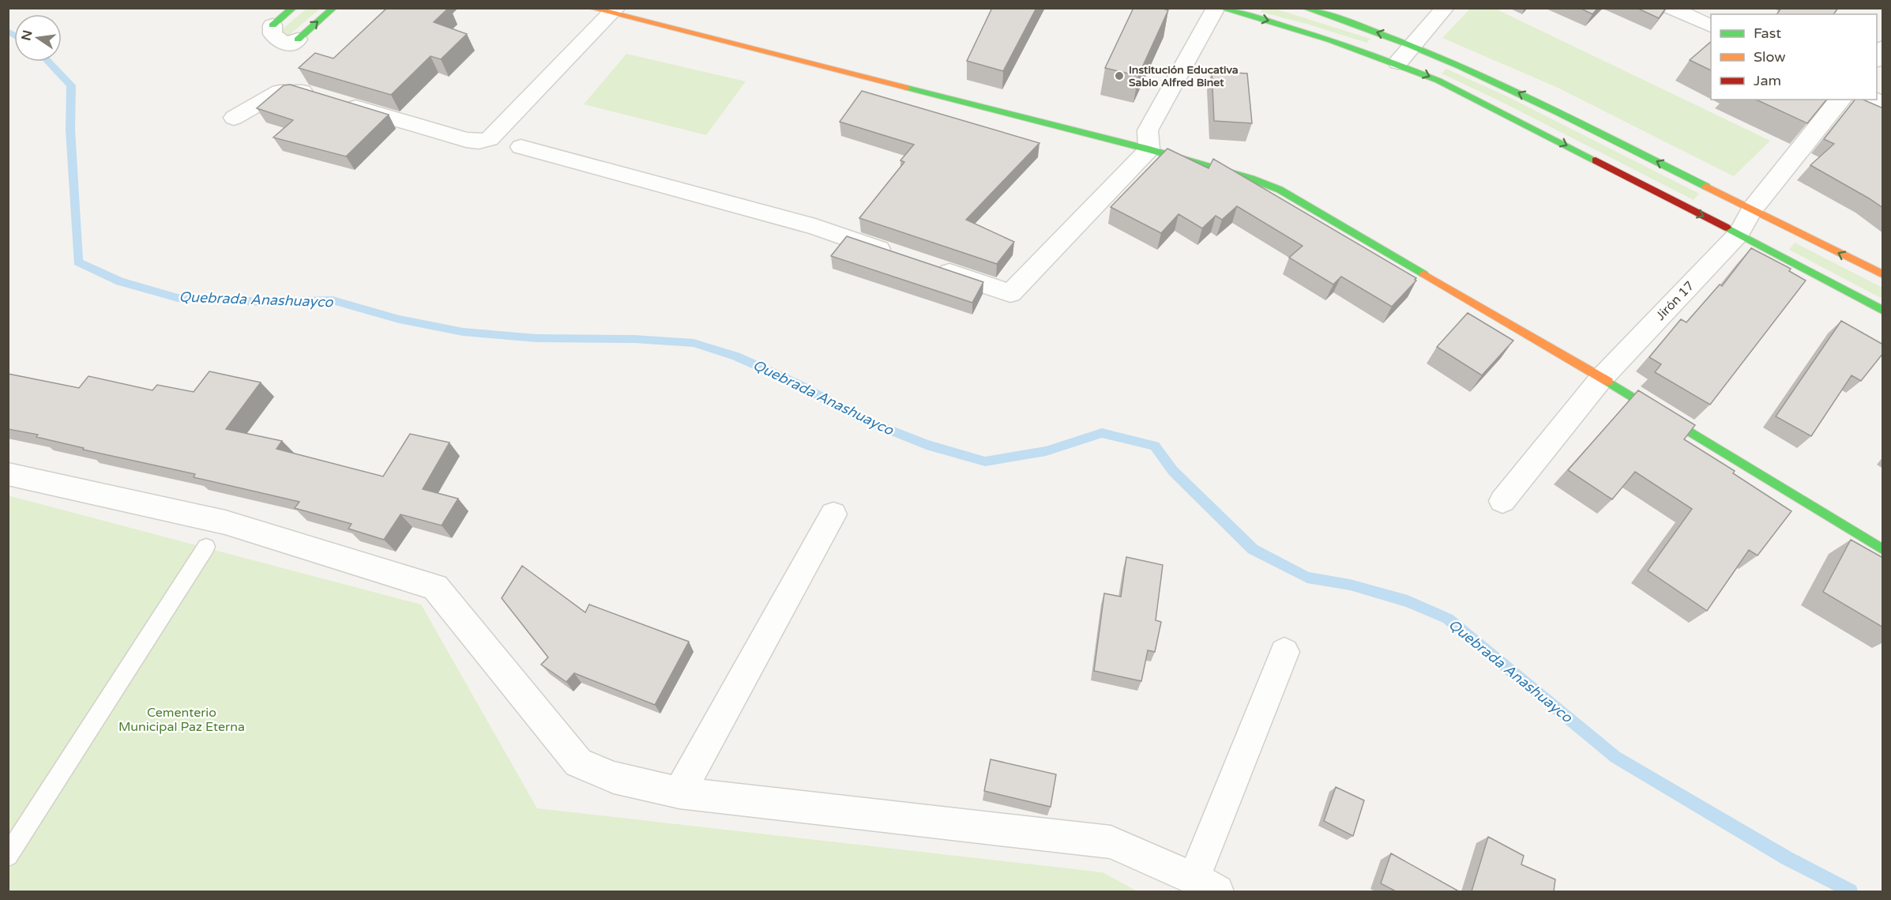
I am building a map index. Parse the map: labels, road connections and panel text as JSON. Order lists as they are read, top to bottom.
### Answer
{
  "streets": {
    "street": ["Jirón 17"]
  },
  "water": ["Quebrada Anashuayco"],
  "parks": ["Cementerio Municipal Paz Eterna"],
  "places": ["Institución Educativa Sabio Alfred Binet"],
  "legend": ["Fast", "Slow", "Jam"],
  "north": "left"
}
